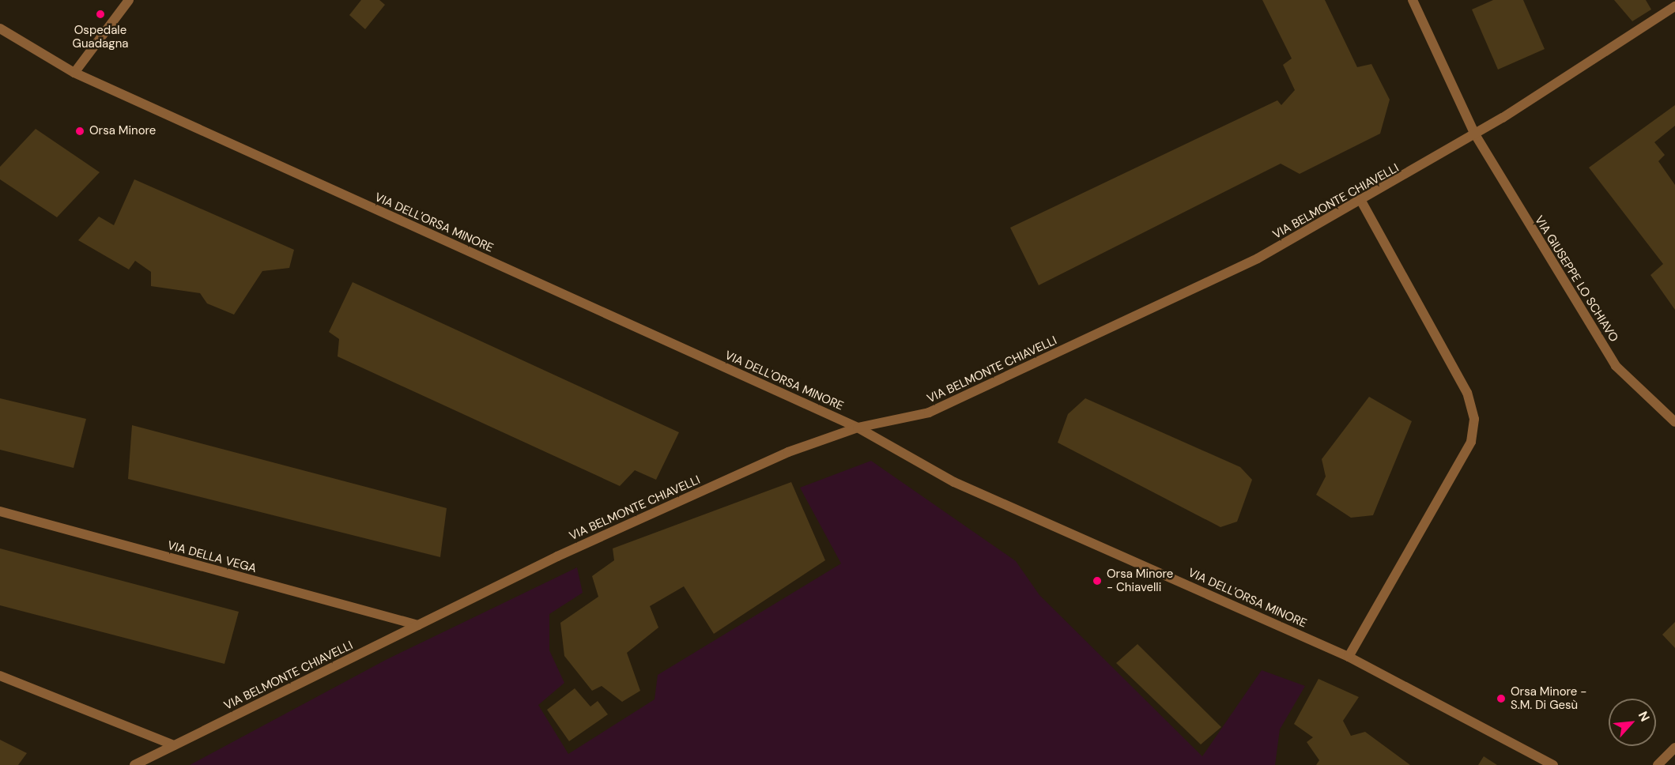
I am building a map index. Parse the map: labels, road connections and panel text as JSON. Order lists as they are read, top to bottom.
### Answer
{
  "streets": {
    "street": [
      "VIA BELMONTE CHIAVELLI",
      "VIA DELL'ORSA MINORE",
      "VIA GIUSEPPE LO SCHIAVO",
      "VIA DELLA VEGA"
    ]
  },
  "crossings": [
    ["VIA BELMONTE CHIAVELLI", "VIA DELL'ORSA MINORE"],
    ["VIA BELMONTE CHIAVELLI", "VIA GIUSEPPE LO SCHIAVO"],
    ["VIA BELMONTE CHIAVELLI", "VIA DELLA VEGA"]
  ],
  "places": [
    "Ospedale Guadagna",
    "Orsa Minore",
    "Orsa Minore - Chiavelli",
    "Orsa Minore - S.M. Di Gesù"
  ],
  "north": "top right"
}
